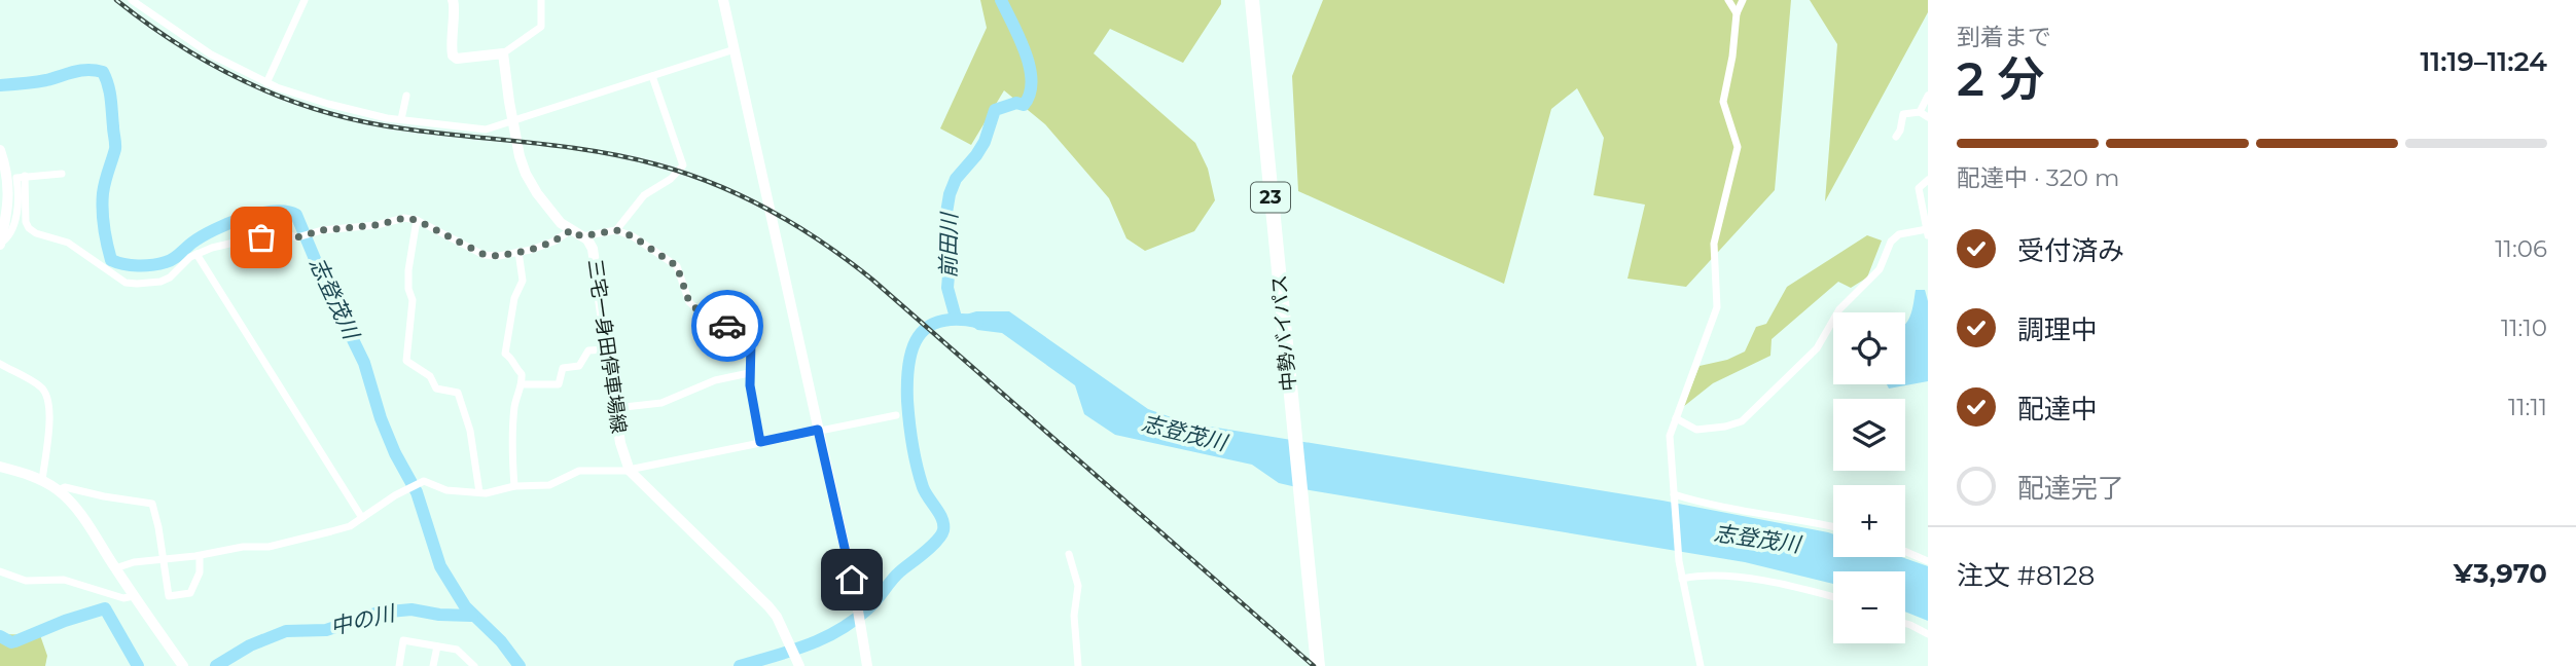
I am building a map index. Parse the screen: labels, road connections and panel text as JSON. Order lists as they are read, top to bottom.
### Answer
{
  "streets": {
    "highway": ["23", "中勢バイパス"],
    "main road": ["三宅一身田停車場線"]
  },
  "water": ["前田川", "志登茂川", "中の川"],
  "page": {
    "heading": ["2 分", "到着まで", "11:19–11:24"],
    "panel": ["注文 #8128", "¥3,970"],
    "bar": "配達中 · 320 m",
    "list": [
      ["受付済み", "11:06"],
      ["調理中", "11:10"],
      ["配達中", "11:11"],
      "配達完了"
    ],
    "map_buttons": ["+", "−"]
  }
}
